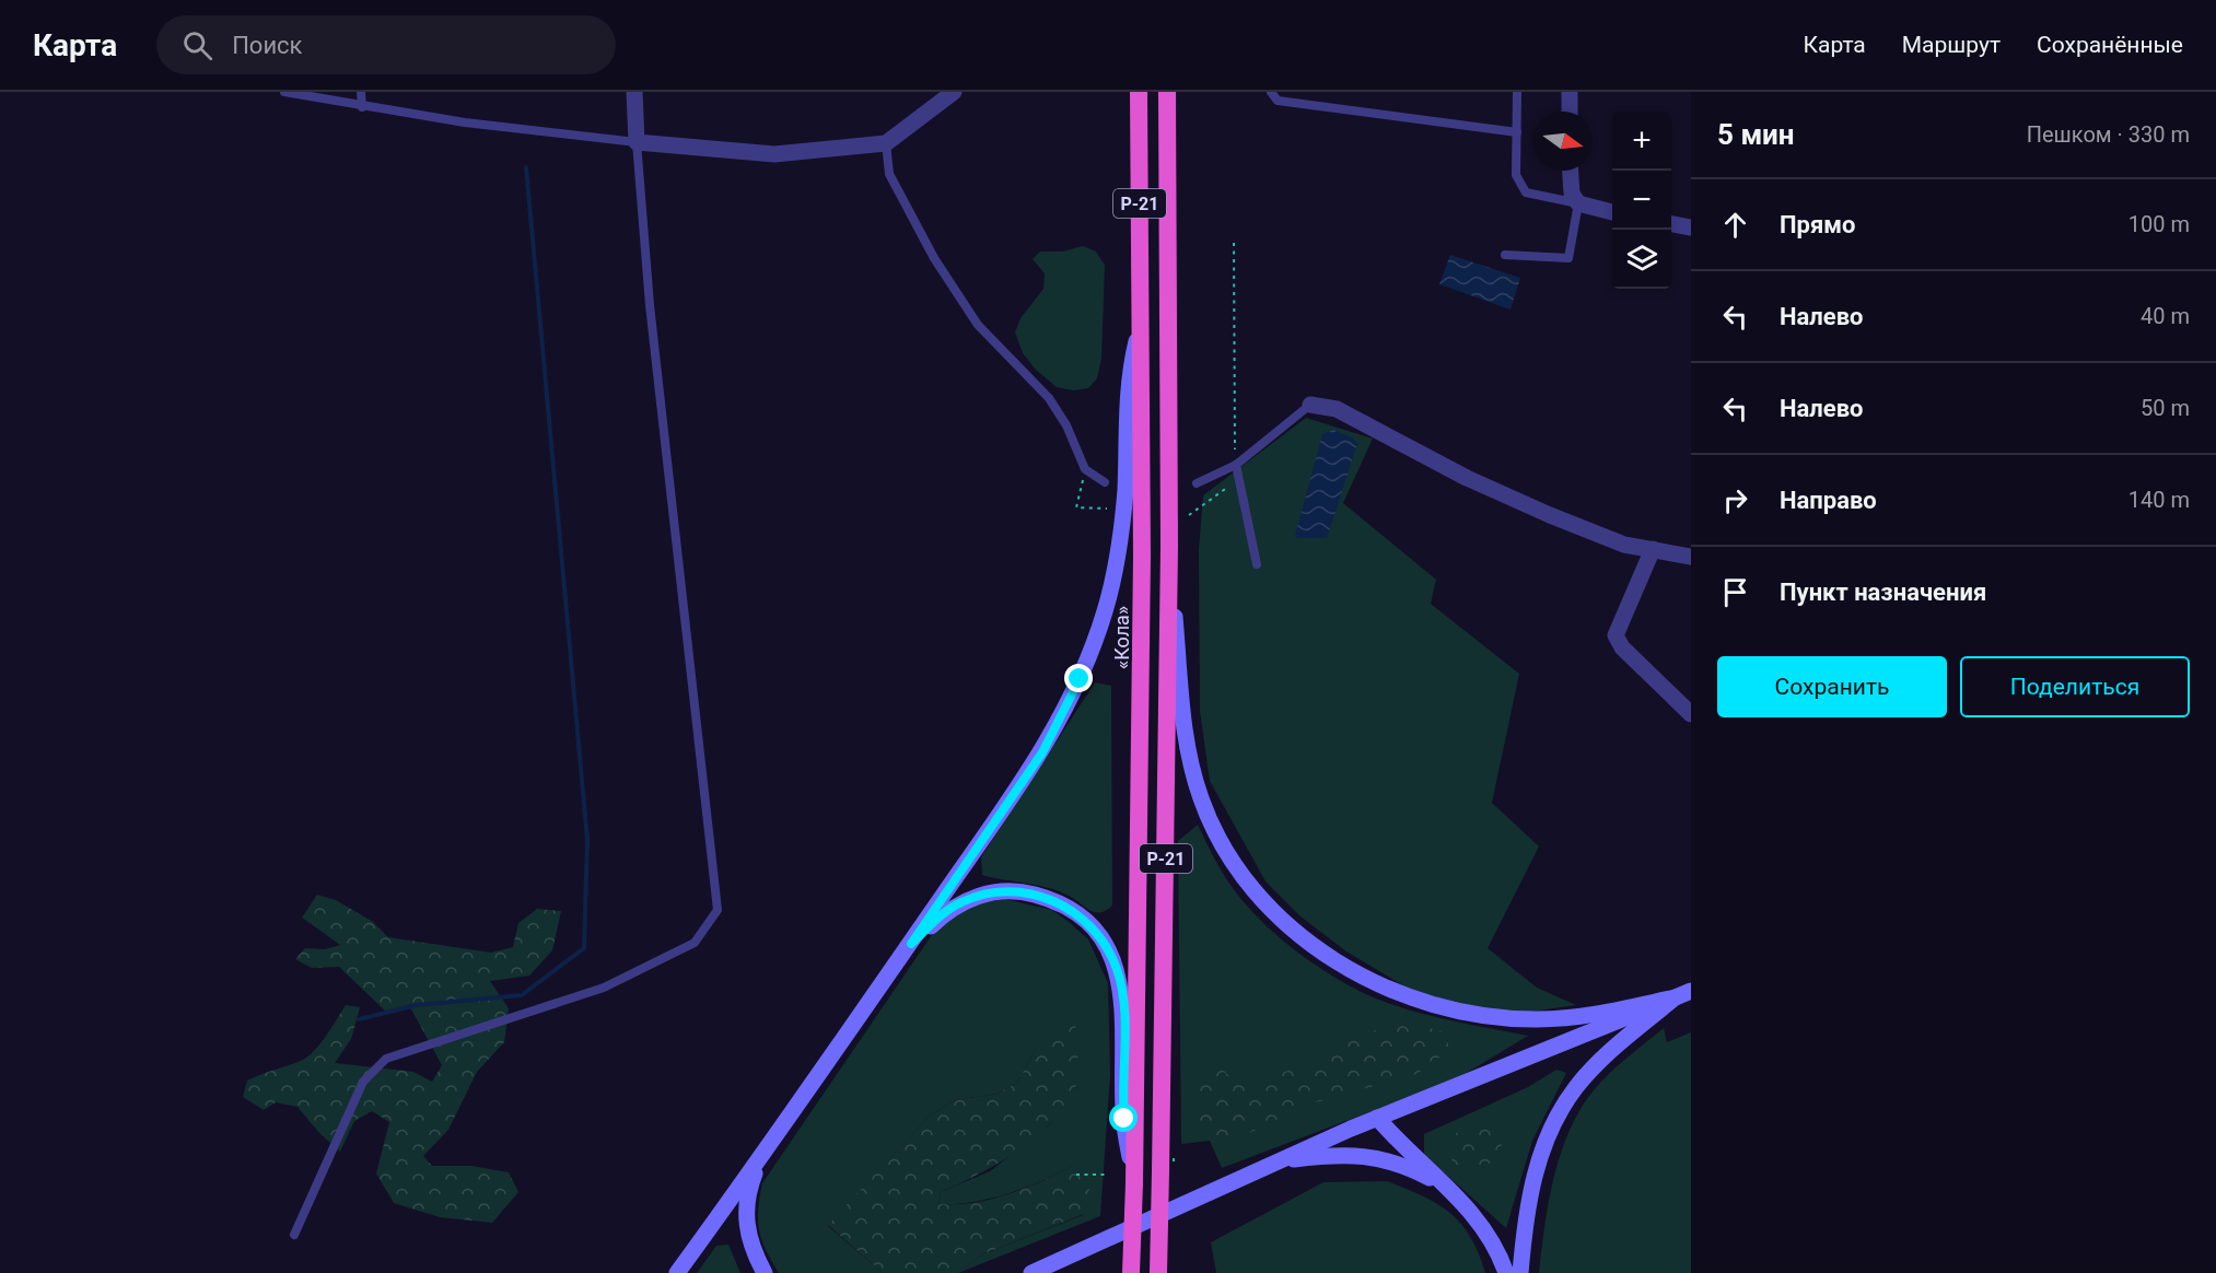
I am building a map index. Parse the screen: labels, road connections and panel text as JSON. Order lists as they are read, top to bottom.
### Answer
{
  "streets": {
    "highway": ["Р-21", "«Кола»"]
  },
  "crossings": [
    ["Р-21", "«Кола»"]
  ],
  "north": "right",
  "page": {
    "header": "Карта",
    "search": "Поиск",
    "nav": ["Карта", "Маршрут", "Сохранённые"],
    "heading": ["5 мин", "Пешком · 330 m"],
    "map_buttons": ["+", "−"],
    "list": [
      ["Прямо", "100 m"],
      ["Налево", "40 m"],
      ["Налево", "50 m"],
      ["Направо", "140 m"],
      "Пункт назначения"
    ],
    "buttons": ["Сохранить", "Поделиться"]
  }
}
